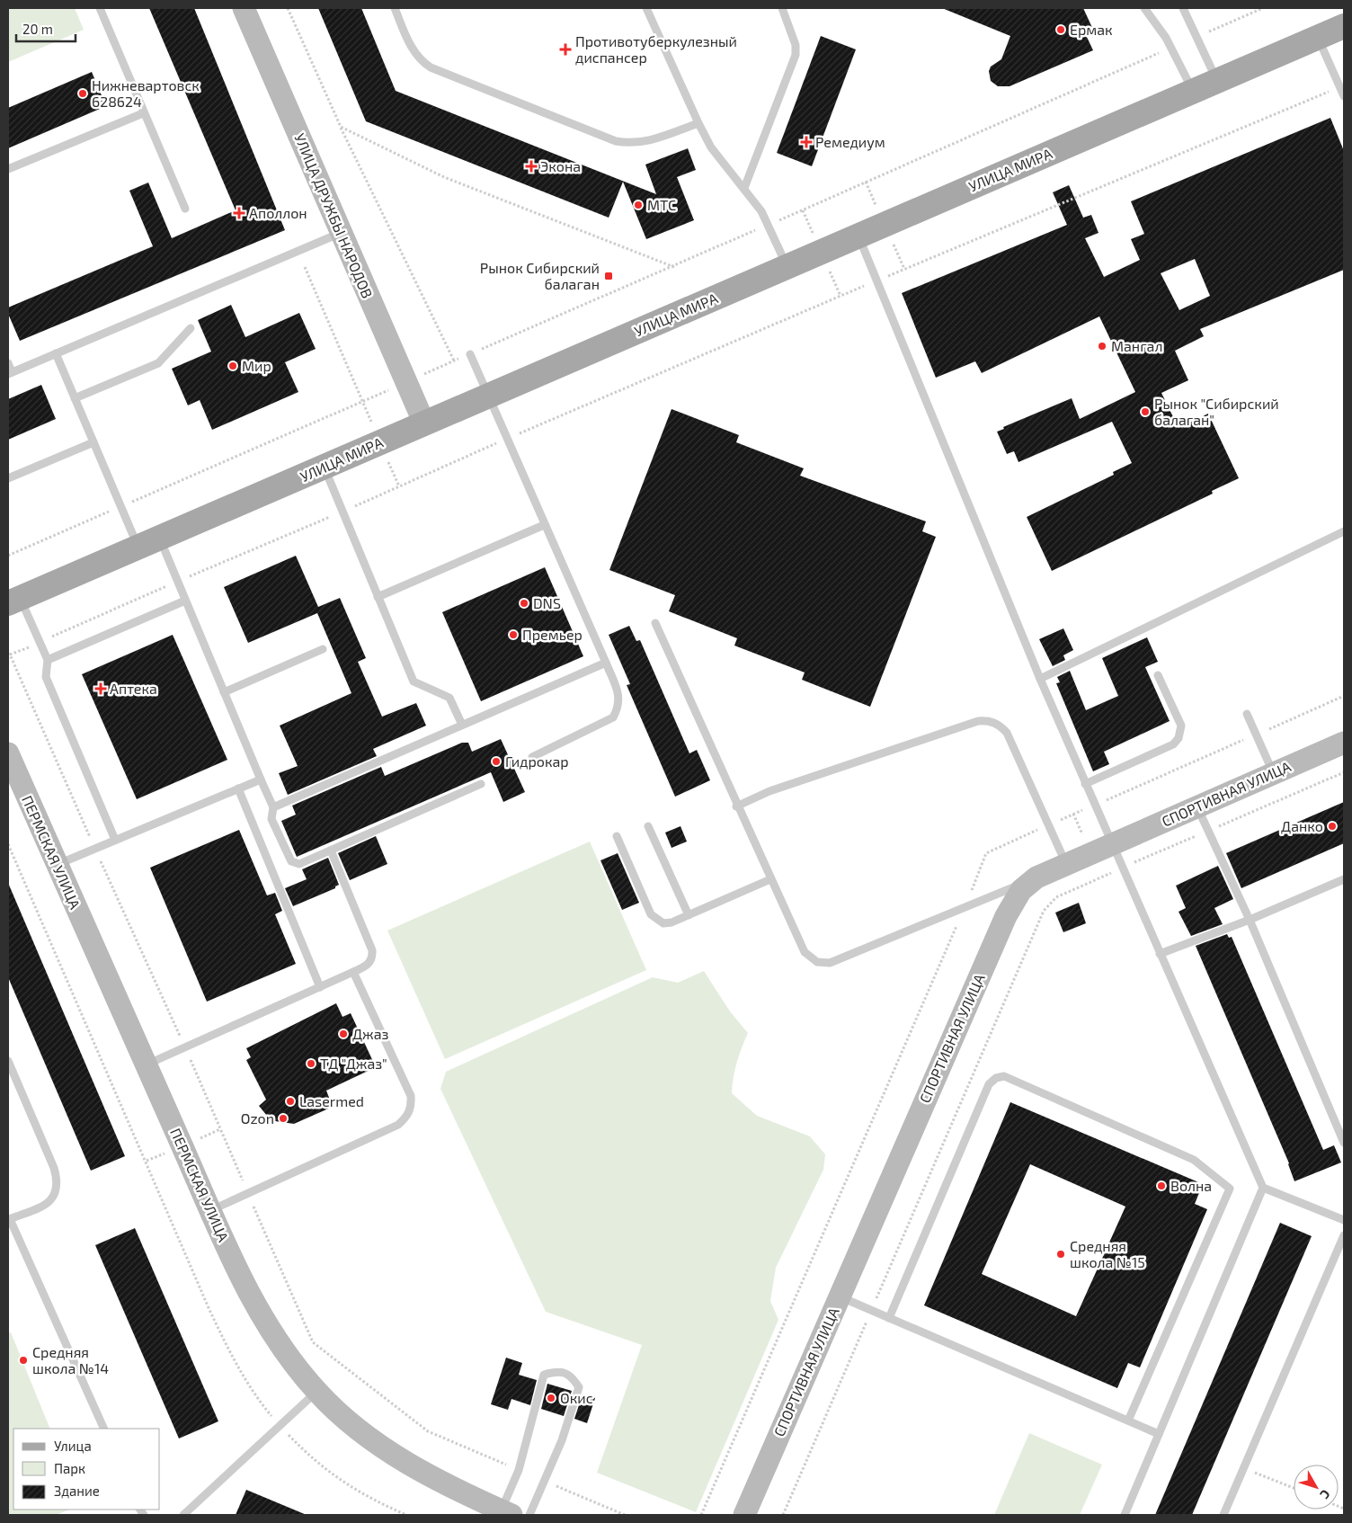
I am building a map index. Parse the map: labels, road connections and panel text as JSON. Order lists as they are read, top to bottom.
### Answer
{
  "streets": {
    "main road": ["УЛИЦА МИРА"],
    "street": ["УЛИЦА ДРУЖБЫ НАРОДОВ", "СПОРТИВНАЯ УЛИЦА", "ПЕРМСКАЯ УЛИЦА"]
  },
  "crossings": [
    ["УЛИЦА МИРА", "УЛИЦА ДРУЖБЫ НАРОДОВ"]
  ],
  "places": {
    "other": [
      "Ермак",
      "Нижневартовск 628624",
      "МТС",
      "Мангал",
      "Мир",
      "Рынок \"Сибирский балаган\"",
      "DNS",
      "Премьер",
      "Гидрокар",
      "Данко",
      "Джаз",
      "ТД \"Джаз\"",
      "Lasermed",
      "Ozon",
      "Волна",
      "Средняя школа №15",
      "Средняя школа №14",
      "Окис"
    ],
    "health": [
      "Противотуберкулезный диспансер",
      "Ремедиум",
      "Экона",
      "Аполлон",
      "Аптека"
    ],
    "transit": ["Рынок Сибирский балаган"]
  },
  "legend": ["Улица", "Парк", "Здание"],
  "scale_bar": "20 m",
  "north": "bottom right"
}
